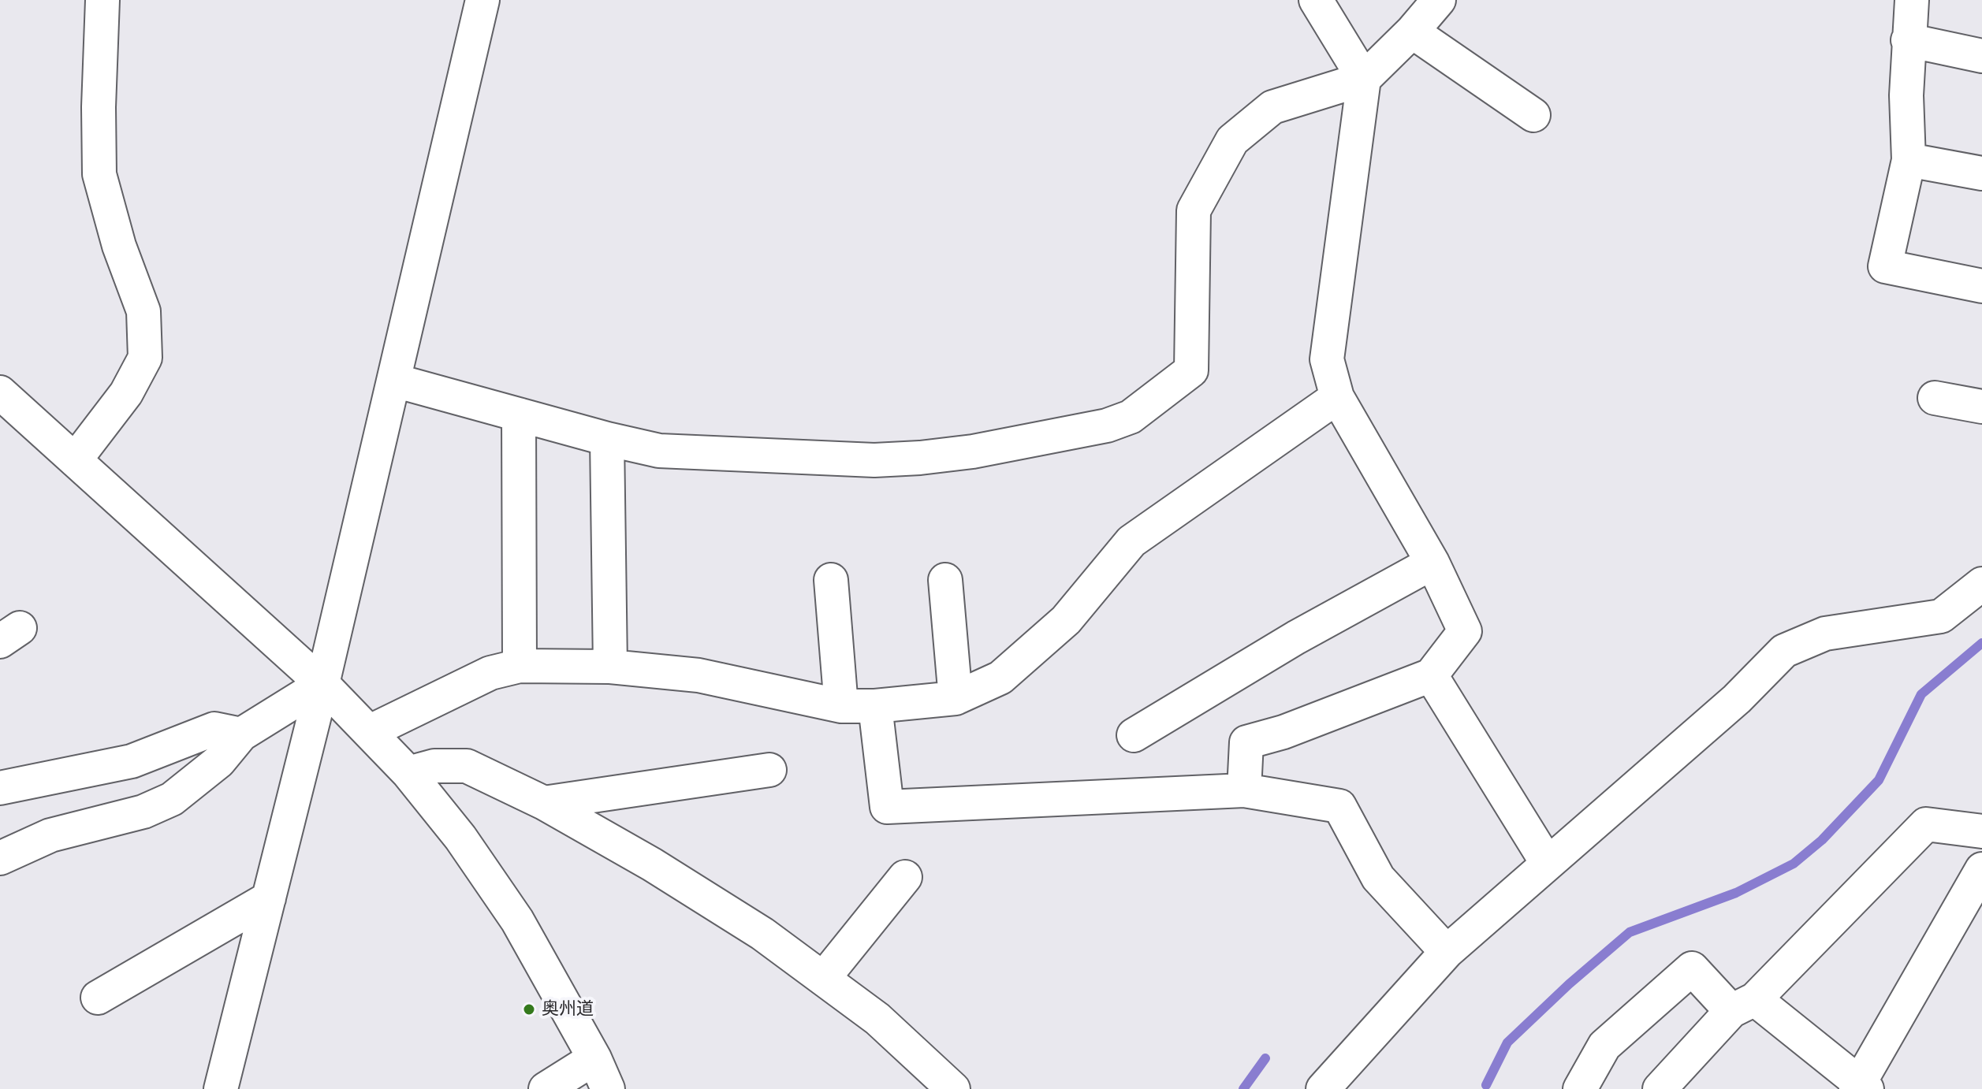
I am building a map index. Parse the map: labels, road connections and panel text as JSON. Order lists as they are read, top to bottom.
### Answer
{
  "places": ["奥州道"]
}
